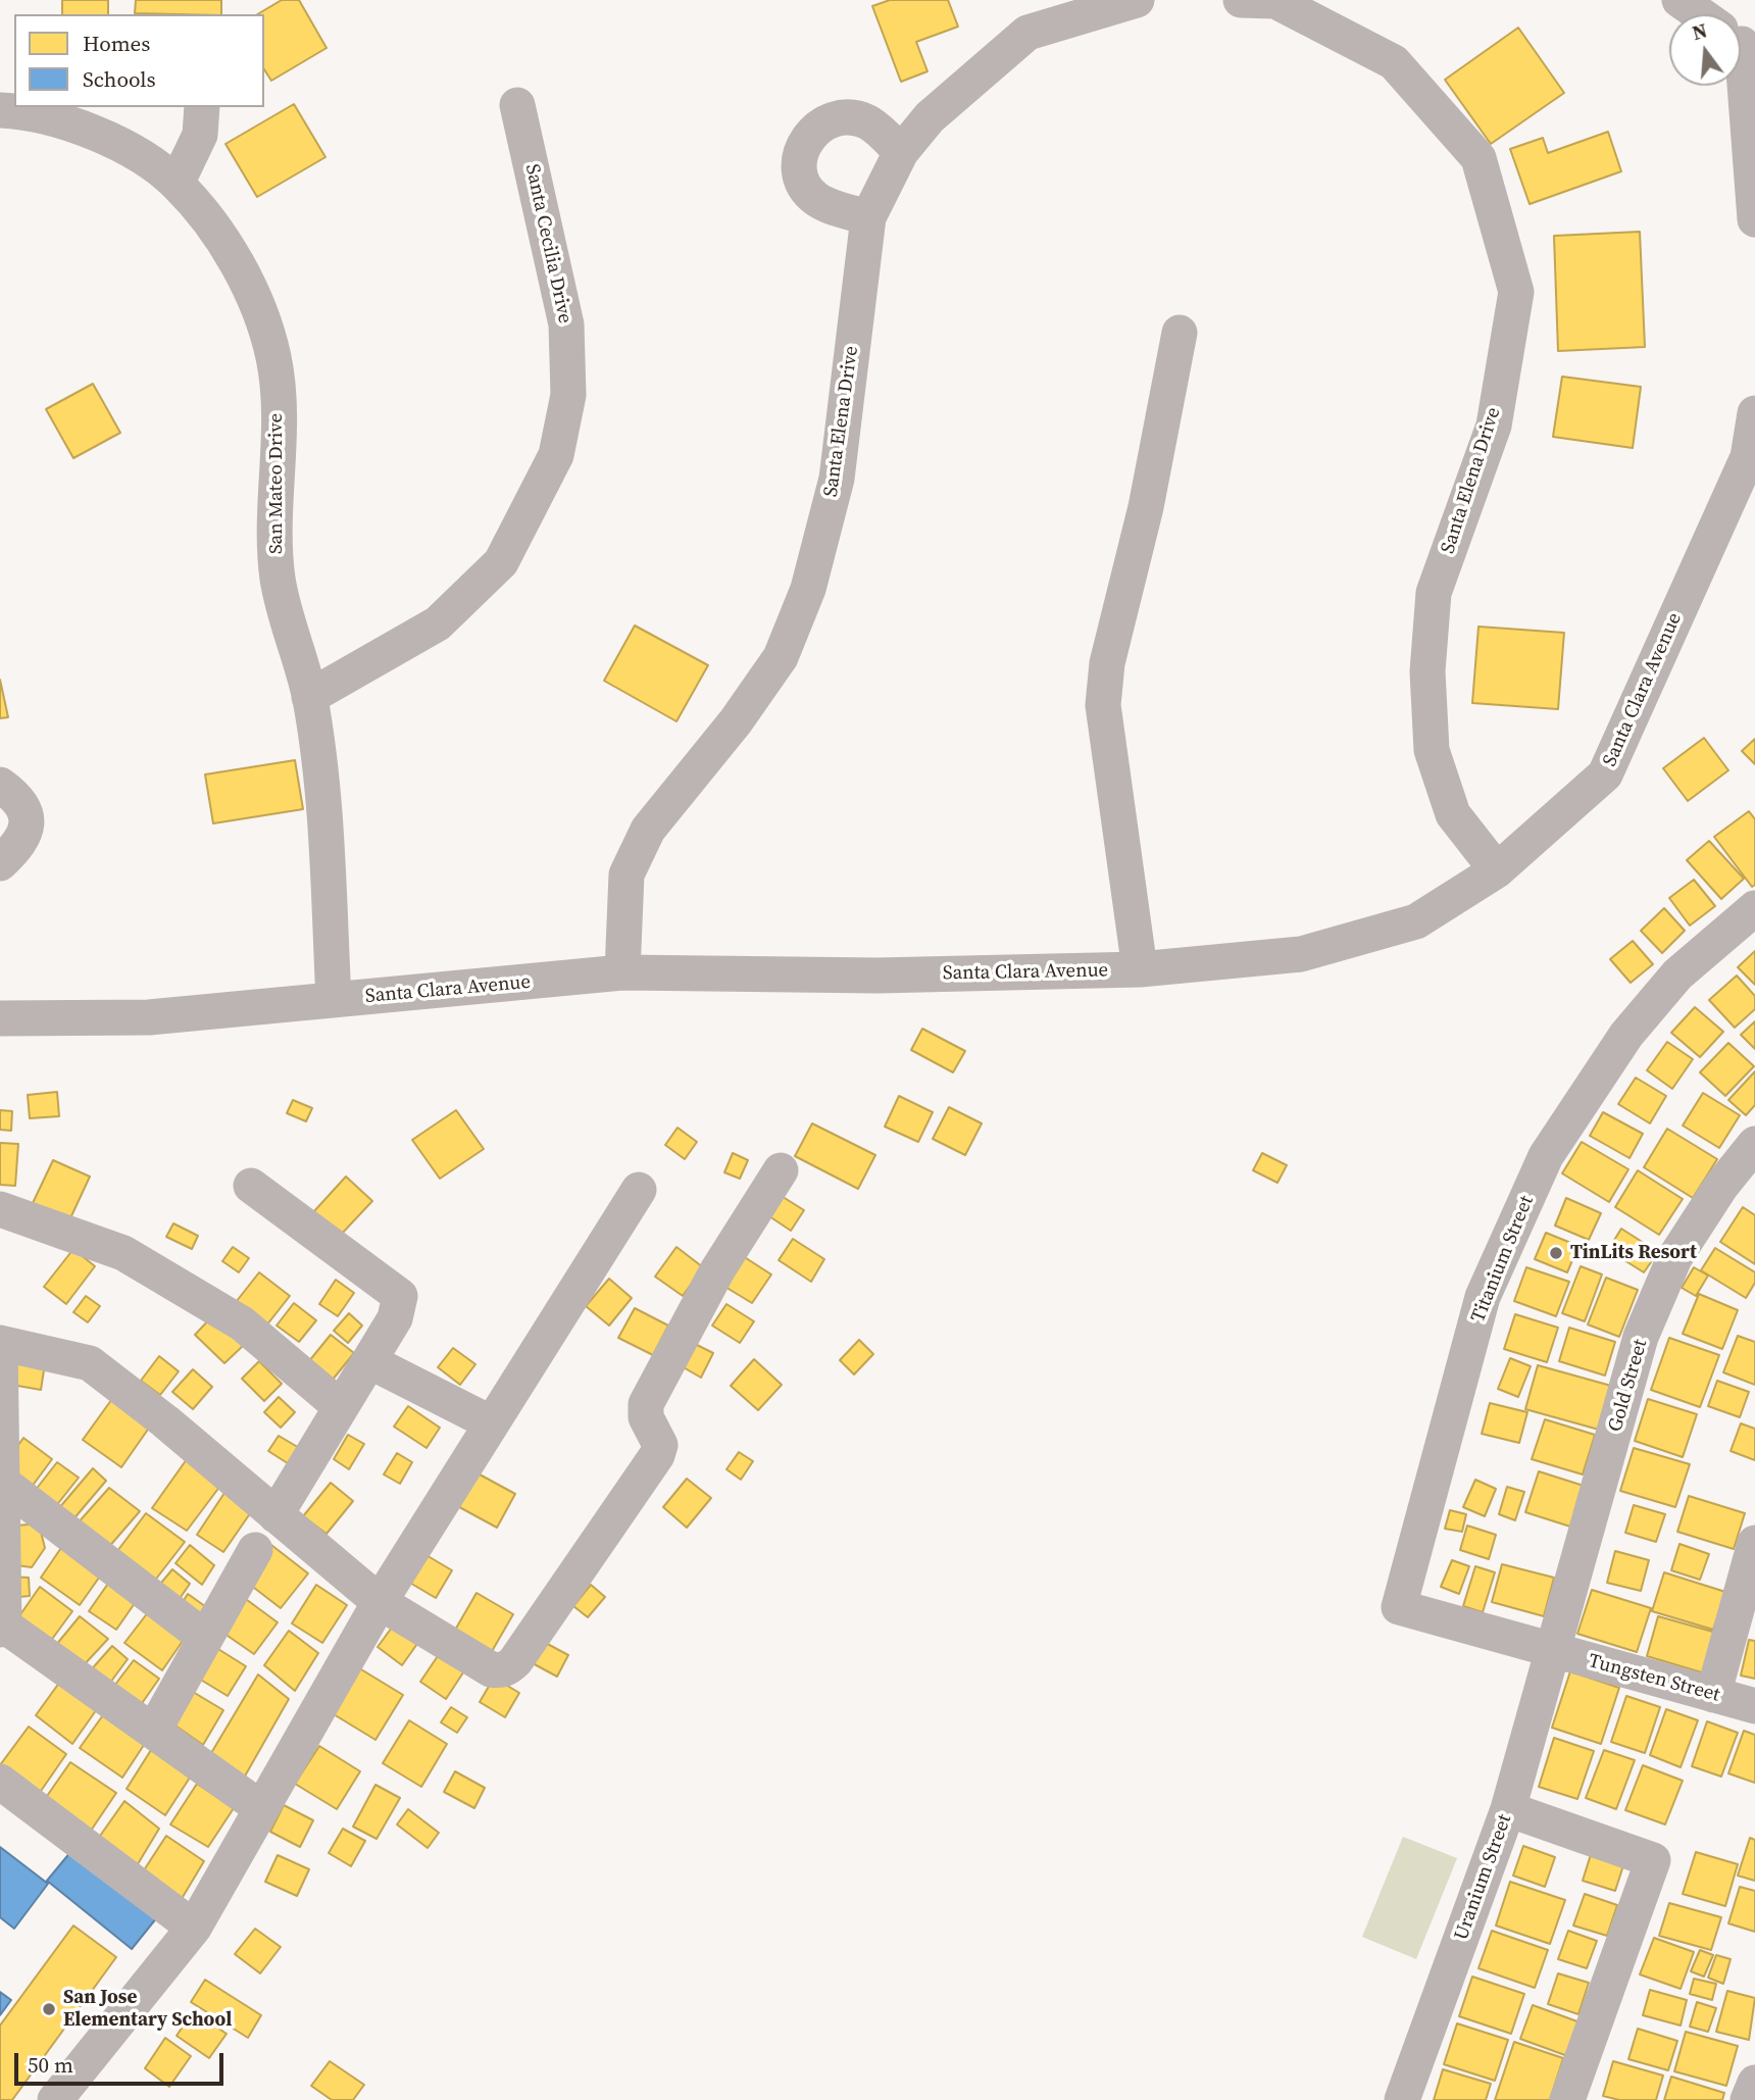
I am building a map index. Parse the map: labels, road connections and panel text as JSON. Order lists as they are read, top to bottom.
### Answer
{
  "streets": {
    "street": [
      "Santa Cecilia Drive",
      "Santa Elena Drive",
      "San Mateo Drive",
      "Santa Clara Avenue",
      "Titanium Street",
      "Gold Street",
      "Tungsten Street",
      "Uranium Street"
    ]
  },
  "crossings": [
    ["Santa Cecilia Drive", "San Mateo Drive"],
    ["Santa Elena Drive", "Santa Clara Avenue"],
    ["San Mateo Drive", "Santa Clara Avenue"],
    ["Titanium Street", "Gold Street"],
    ["Titanium Street", "Tungsten Street"],
    ["Titanium Street", "Uranium Street"],
    ["Gold Street", "Tungsten Street"],
    ["Gold Street", "Uranium Street"],
    ["Tungsten Street", "Uranium Street"]
  ],
  "places": ["TinLits Resort", "San Jose Elementary School"],
  "legend": ["Homes", "Schools"],
  "scale_bar": "50 m",
  "north": "top"
}
